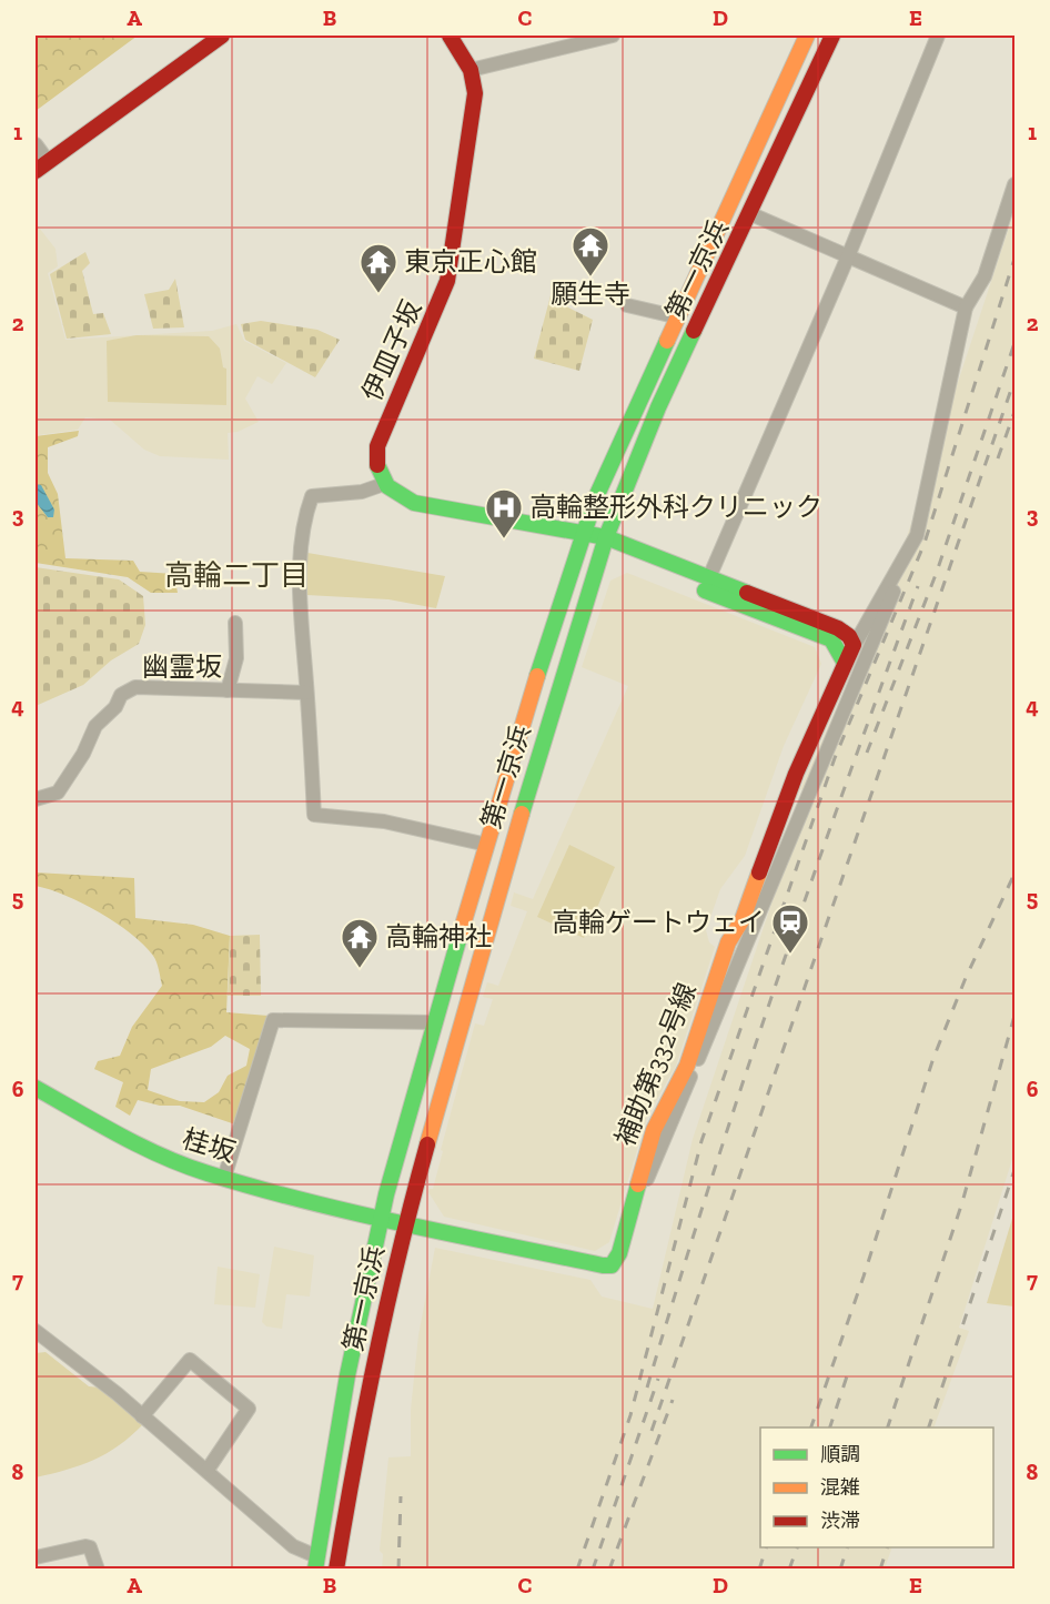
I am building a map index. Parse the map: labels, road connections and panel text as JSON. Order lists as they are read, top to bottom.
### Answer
{
  "streets": {
    "main road": [
      "第一京浜",
      "伊皿子坂",
      "補助第332号線",
      "桂坂"
    ],
    "street": ["幽霊坂"]
  },
  "crossings": [
    ["第一京浜", "補助第332号線"],
    ["第一京浜", "桂坂"],
    ["補助第332号線", "桂坂"]
  ],
  "districts": ["高輪二丁目"],
  "places": {
    "temple": ["願生寺", "東京正心館", "高輪神社"],
    "hospital": ["高輪整形外科クリニック"],
    "station": ["高輪ゲートウェイ"]
  },
  "legend": ["順調", "混雑", "渋滞"],
  "grid": {
    "columns": [
      "A",
      "B",
      "C",
      "D",
      "E"
    ],
    "rows": [
      "1",
      "2",
      "3",
      "4",
      "5",
      "6",
      "7",
      "8"
    ]
  }
}
